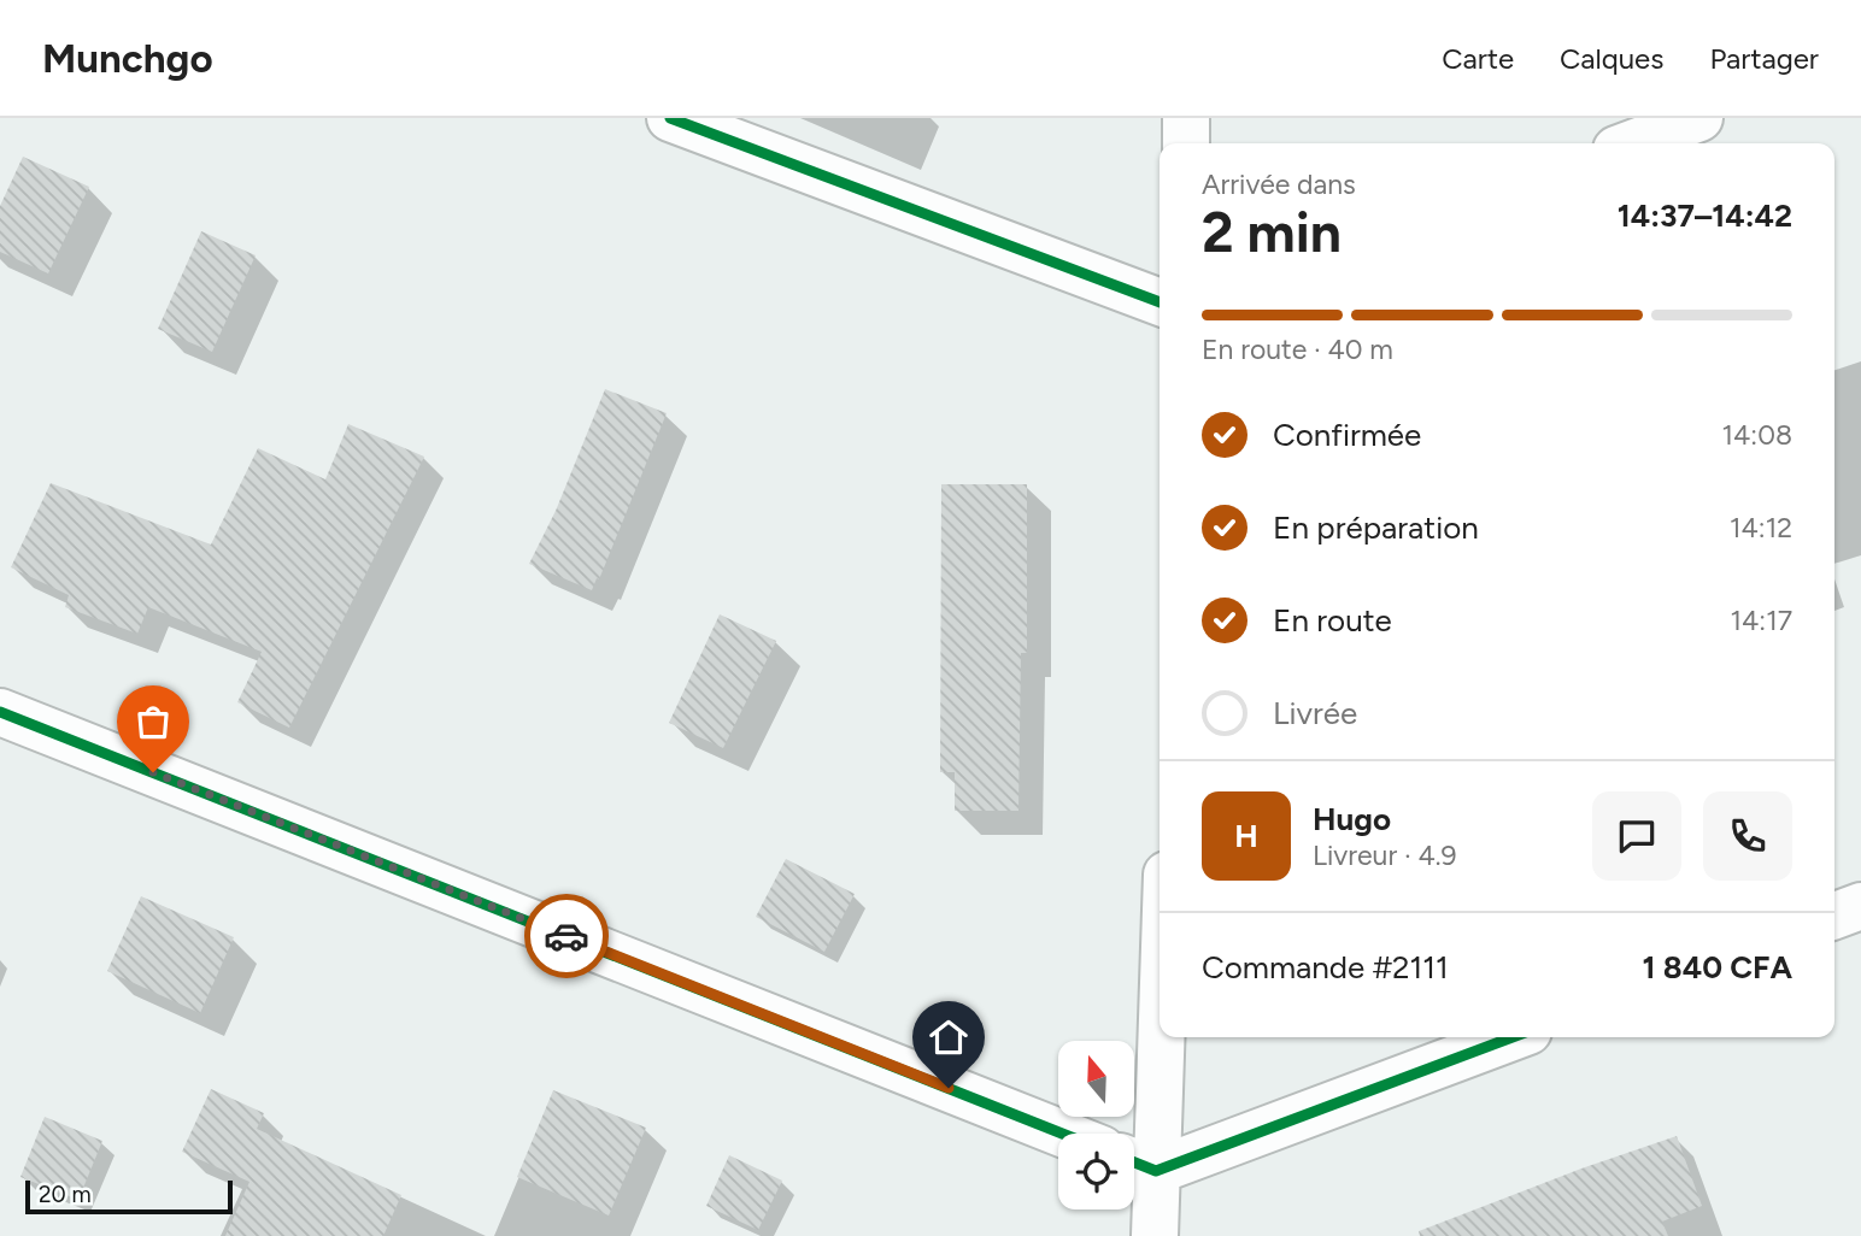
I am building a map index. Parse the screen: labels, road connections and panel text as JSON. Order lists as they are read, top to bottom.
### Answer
{
  "scale_bar": "20 m",
  "north": "top",
  "page": {
    "header": "Munchgo",
    "nav": ["Carte", "Calques", "Partager"],
    "heading": ["2 min", "Arrivée dans", "14:37–14:42"],
    "panel": [
      "Hugo",
      "Livreur · 4.9",
      "Commande #2111",
      "1 840 CFA"
    ],
    "bar": "En route · 40 m",
    "list": [
      ["Confirmée", "14:08"],
      ["En préparation", "14:12"],
      ["En route", "14:17"],
      "Livrée"
    ],
    "round": "H",
    "scale": "20 m"
  }
}
